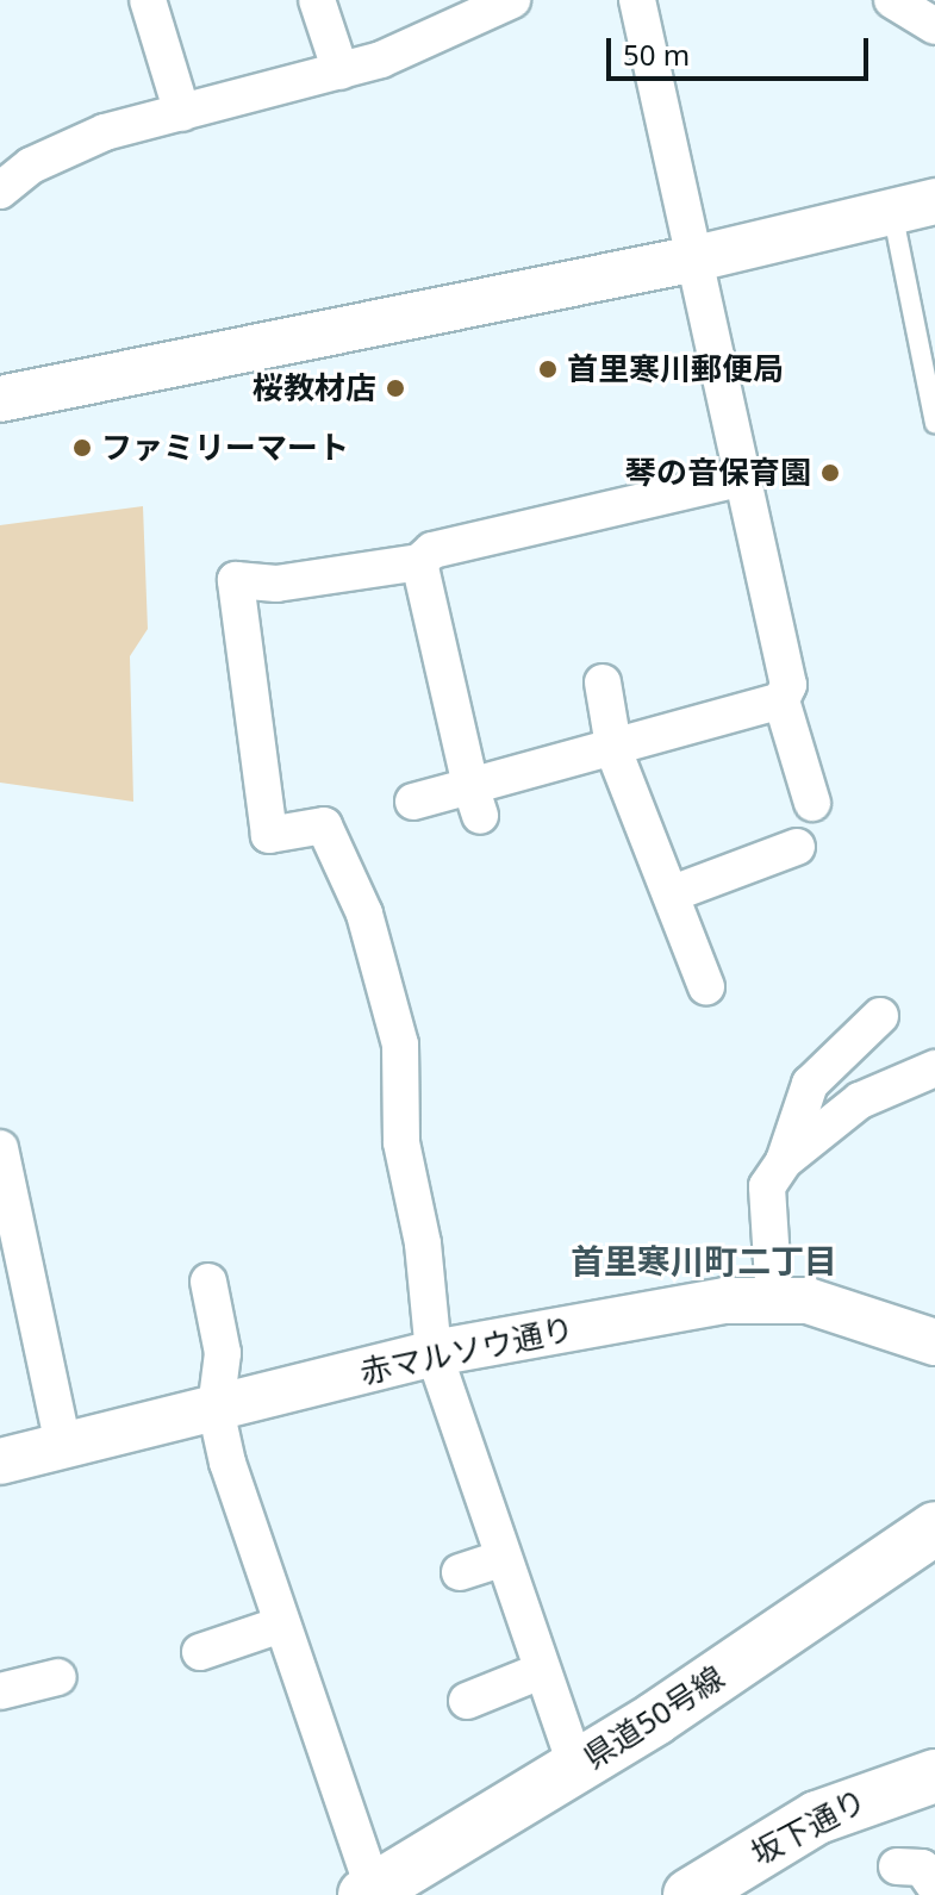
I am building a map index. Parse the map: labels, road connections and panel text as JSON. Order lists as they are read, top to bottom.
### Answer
{
  "streets": {
    "main road": ["県道50号線", "坂下通り"],
    "street": ["赤マルソウ通り"]
  },
  "districts": ["首里寒川町二丁目"],
  "places": [
    "首里寒川郵便局",
    "桜教材店",
    "ファミリーマート",
    "琴の音保育園"
  ],
  "scale_bar": "50 m"
}
